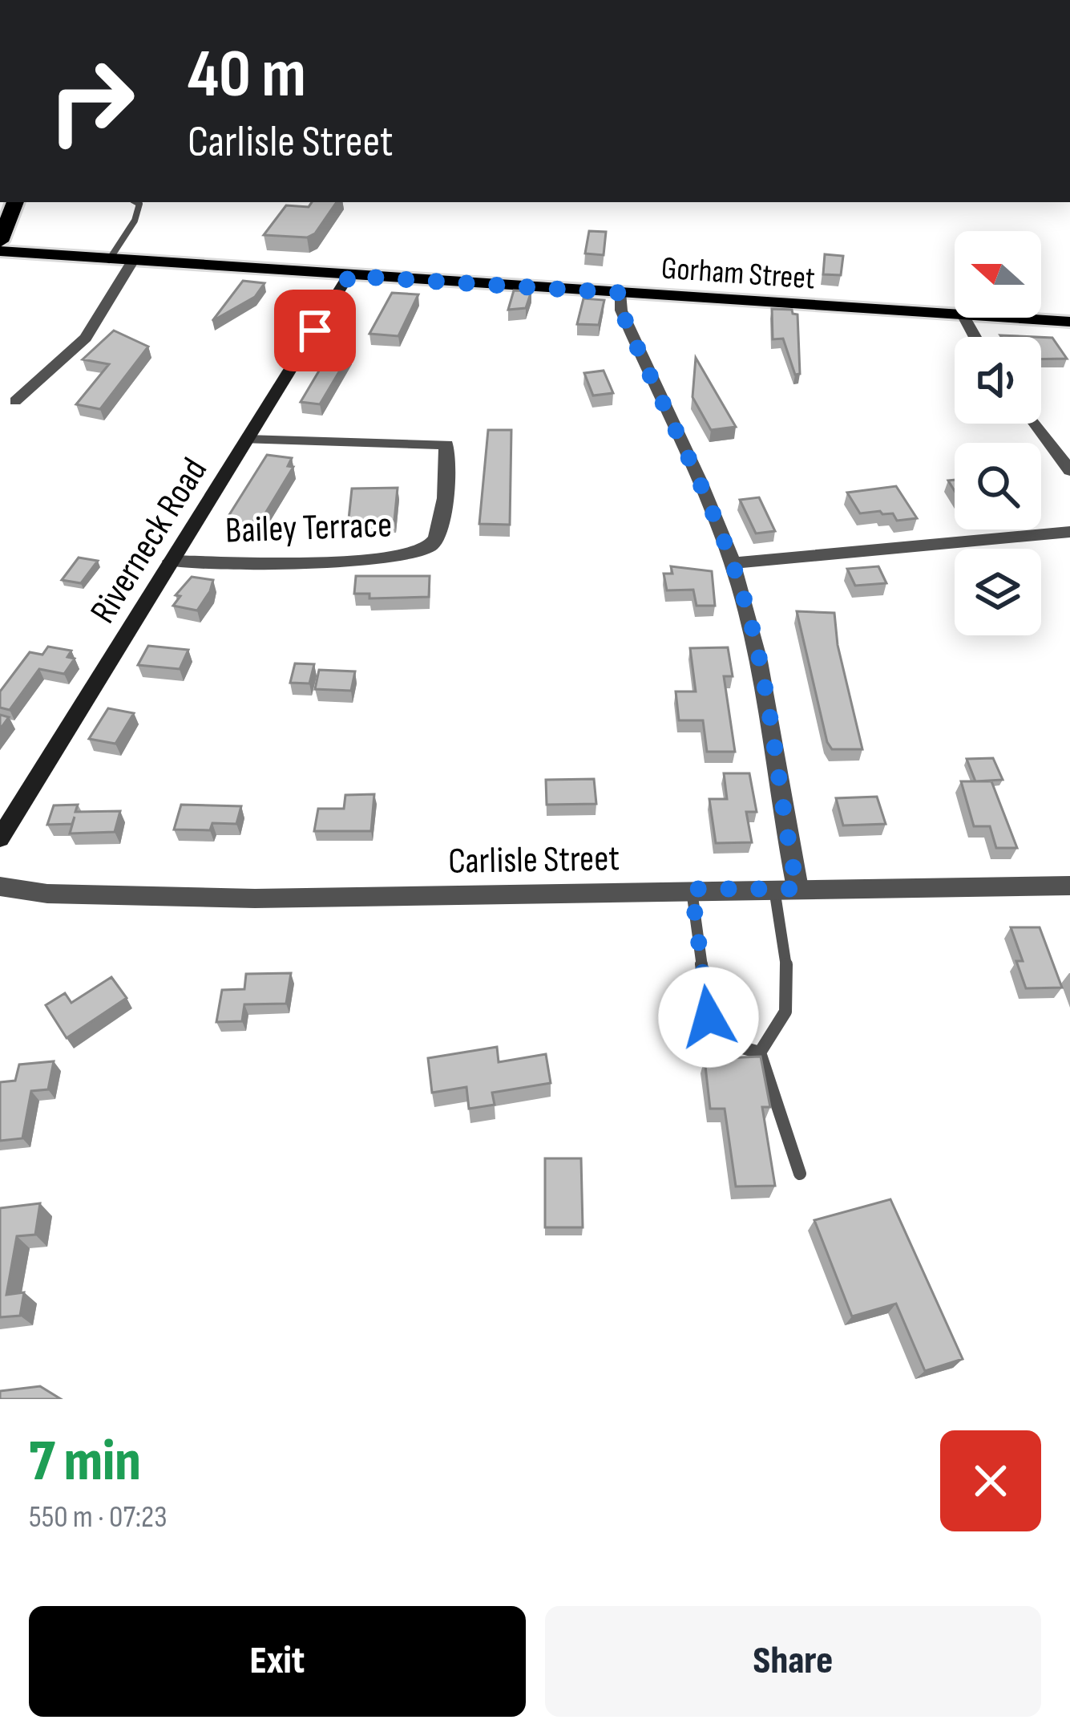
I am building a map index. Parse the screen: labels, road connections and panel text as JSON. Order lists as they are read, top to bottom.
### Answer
{
  "streets": {
    "main road": ["Gorham Street", "Riverneck Road"],
    "street": ["Bailey Terrace", "Carlisle Street"]
  },
  "crossings": [
    ["Gorham Street", "Riverneck Road"],
    ["Bailey Terrace", "Riverneck Road"]
  ],
  "north": "left",
  "page": {
    "turn": ["40 m", "Carlisle Street"],
    "heading": ["7 min", "550 m · 07:23"],
    "buttons": ["Exit", "Share"]
  }
}
